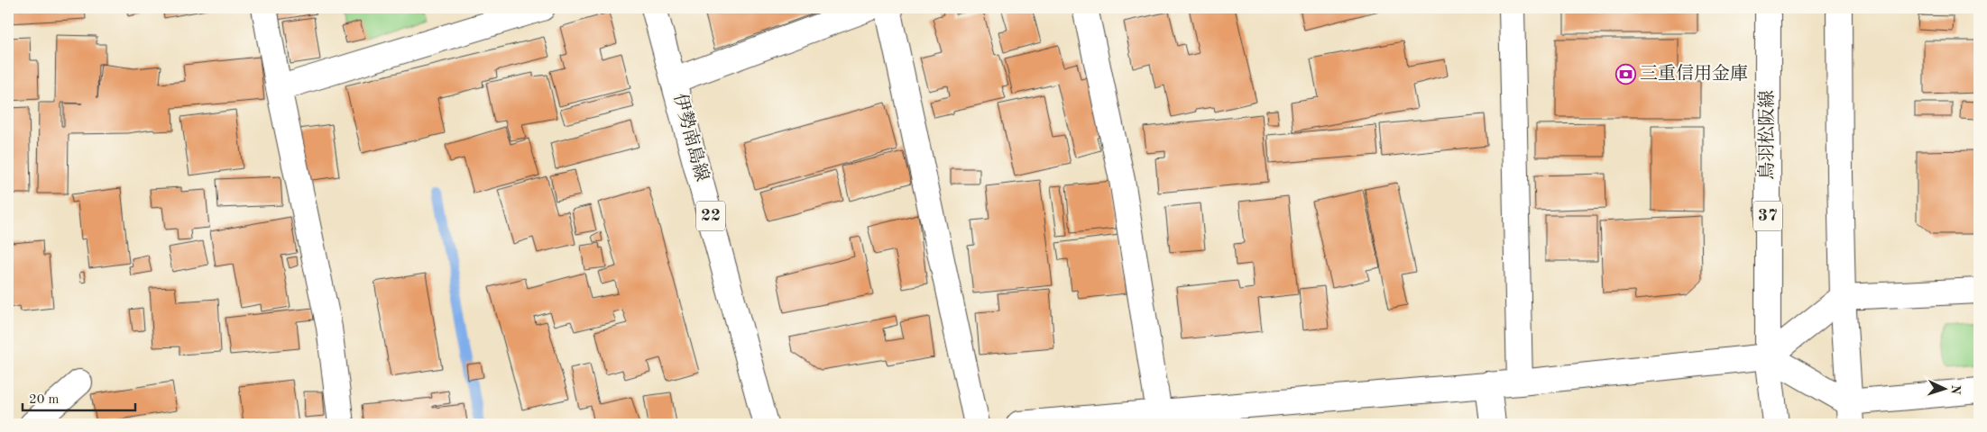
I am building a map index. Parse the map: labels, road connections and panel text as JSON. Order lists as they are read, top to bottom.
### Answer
{
  "streets": {
    "street": [
      "鳥羽松阪線",
      "伊勢南島線",
      "22",
      "37"
    ]
  },
  "places": {
    "bank": ["三重信用金庫"]
  },
  "scale_bar": "20 m",
  "north": "right"
}
